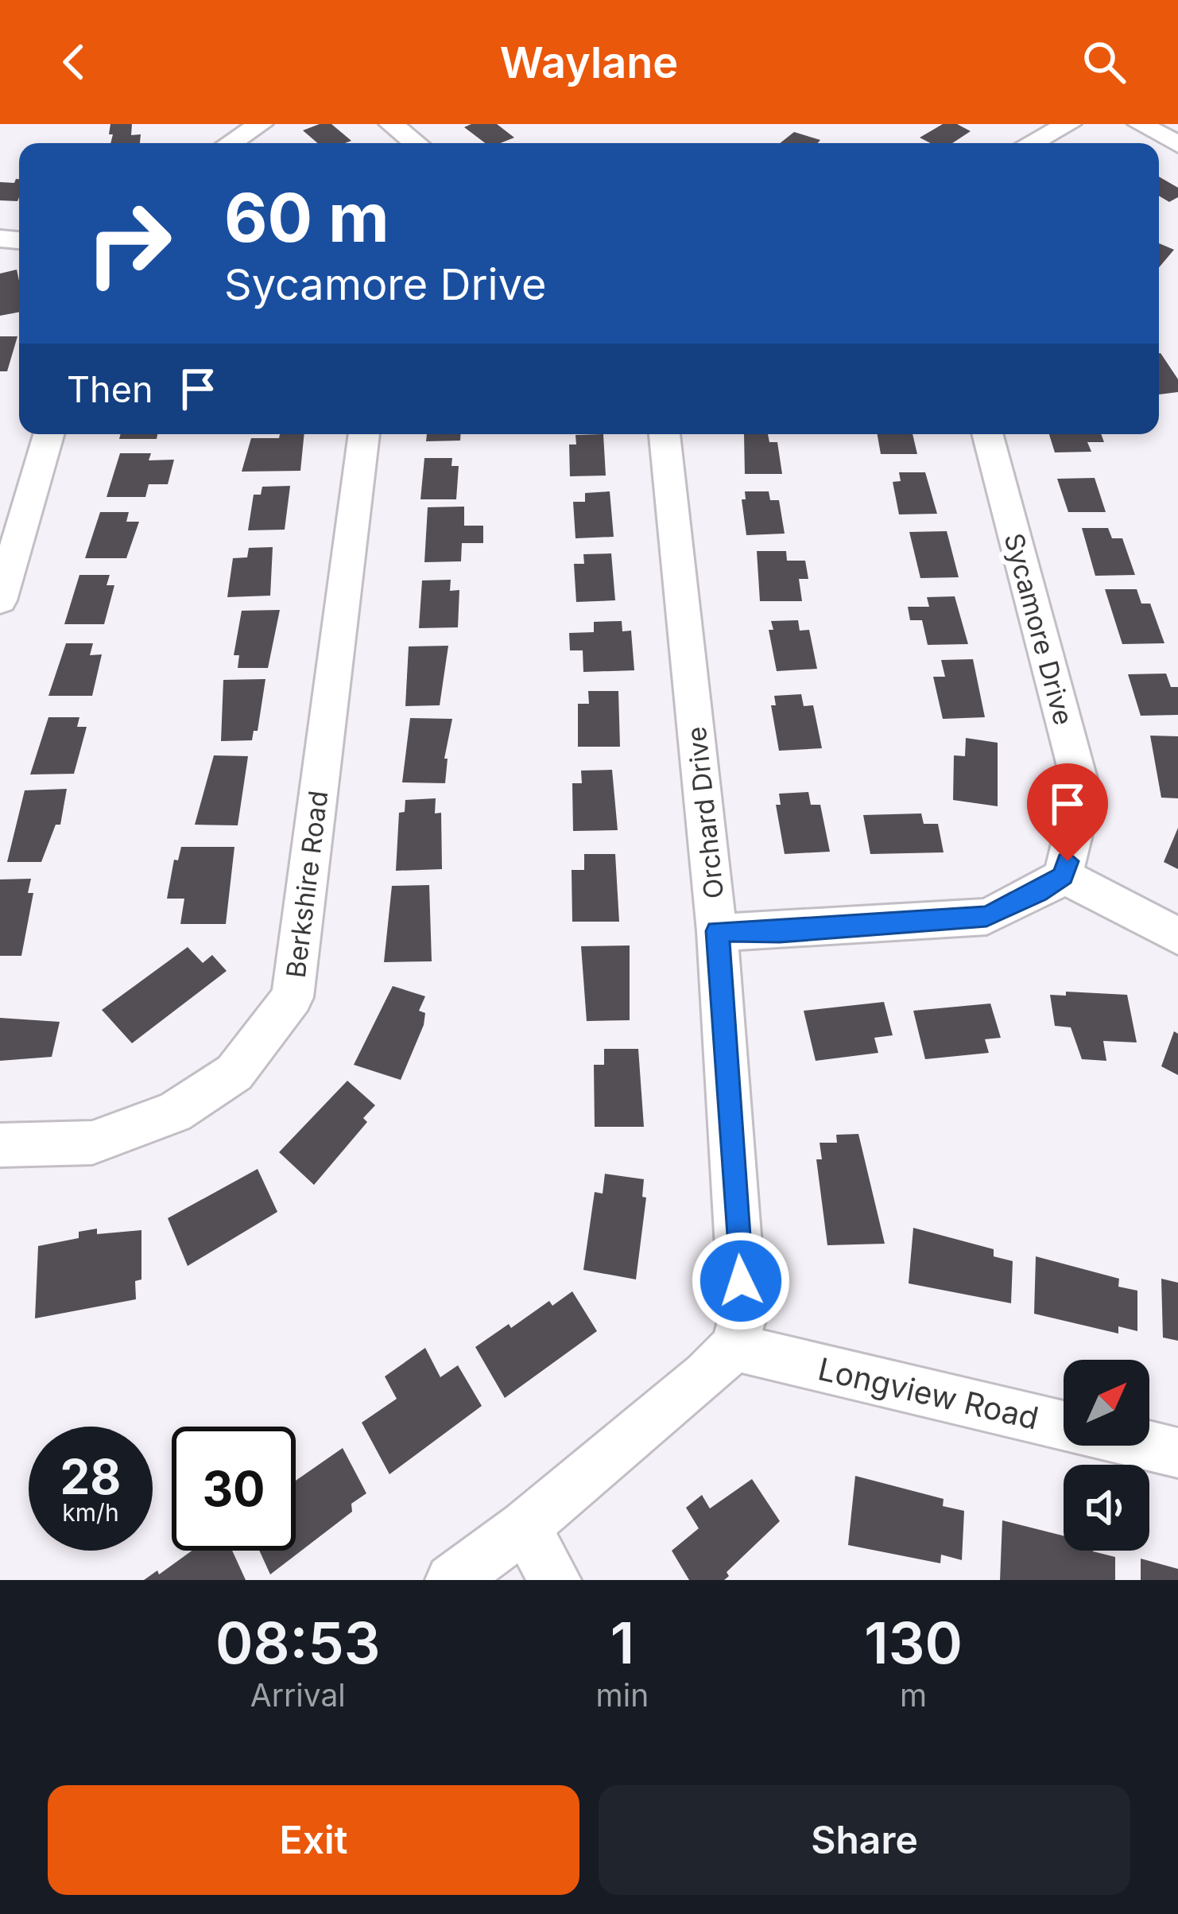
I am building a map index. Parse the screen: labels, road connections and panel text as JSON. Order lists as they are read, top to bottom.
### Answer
{
  "streets": {
    "street": [
      "Sycamore Drive",
      "Orchard Drive",
      "Berkshire Road",
      "Longview Road"
    ]
  },
  "crossings": [
    ["Orchard Drive", "Longview Road"]
  ],
  "north": "top right",
  "page": {
    "header": "Waylane",
    "turn": ["60 m", "Sycamore Drive"],
    "then": "Then",
    "speed": "28 km/h",
    "limit": "30",
    "eta": [
      "08:53",
      "Arrival",
      "1",
      "min",
      "130",
      "m"
    ],
    "buttons": ["Exit", "Share"]
  }
}
